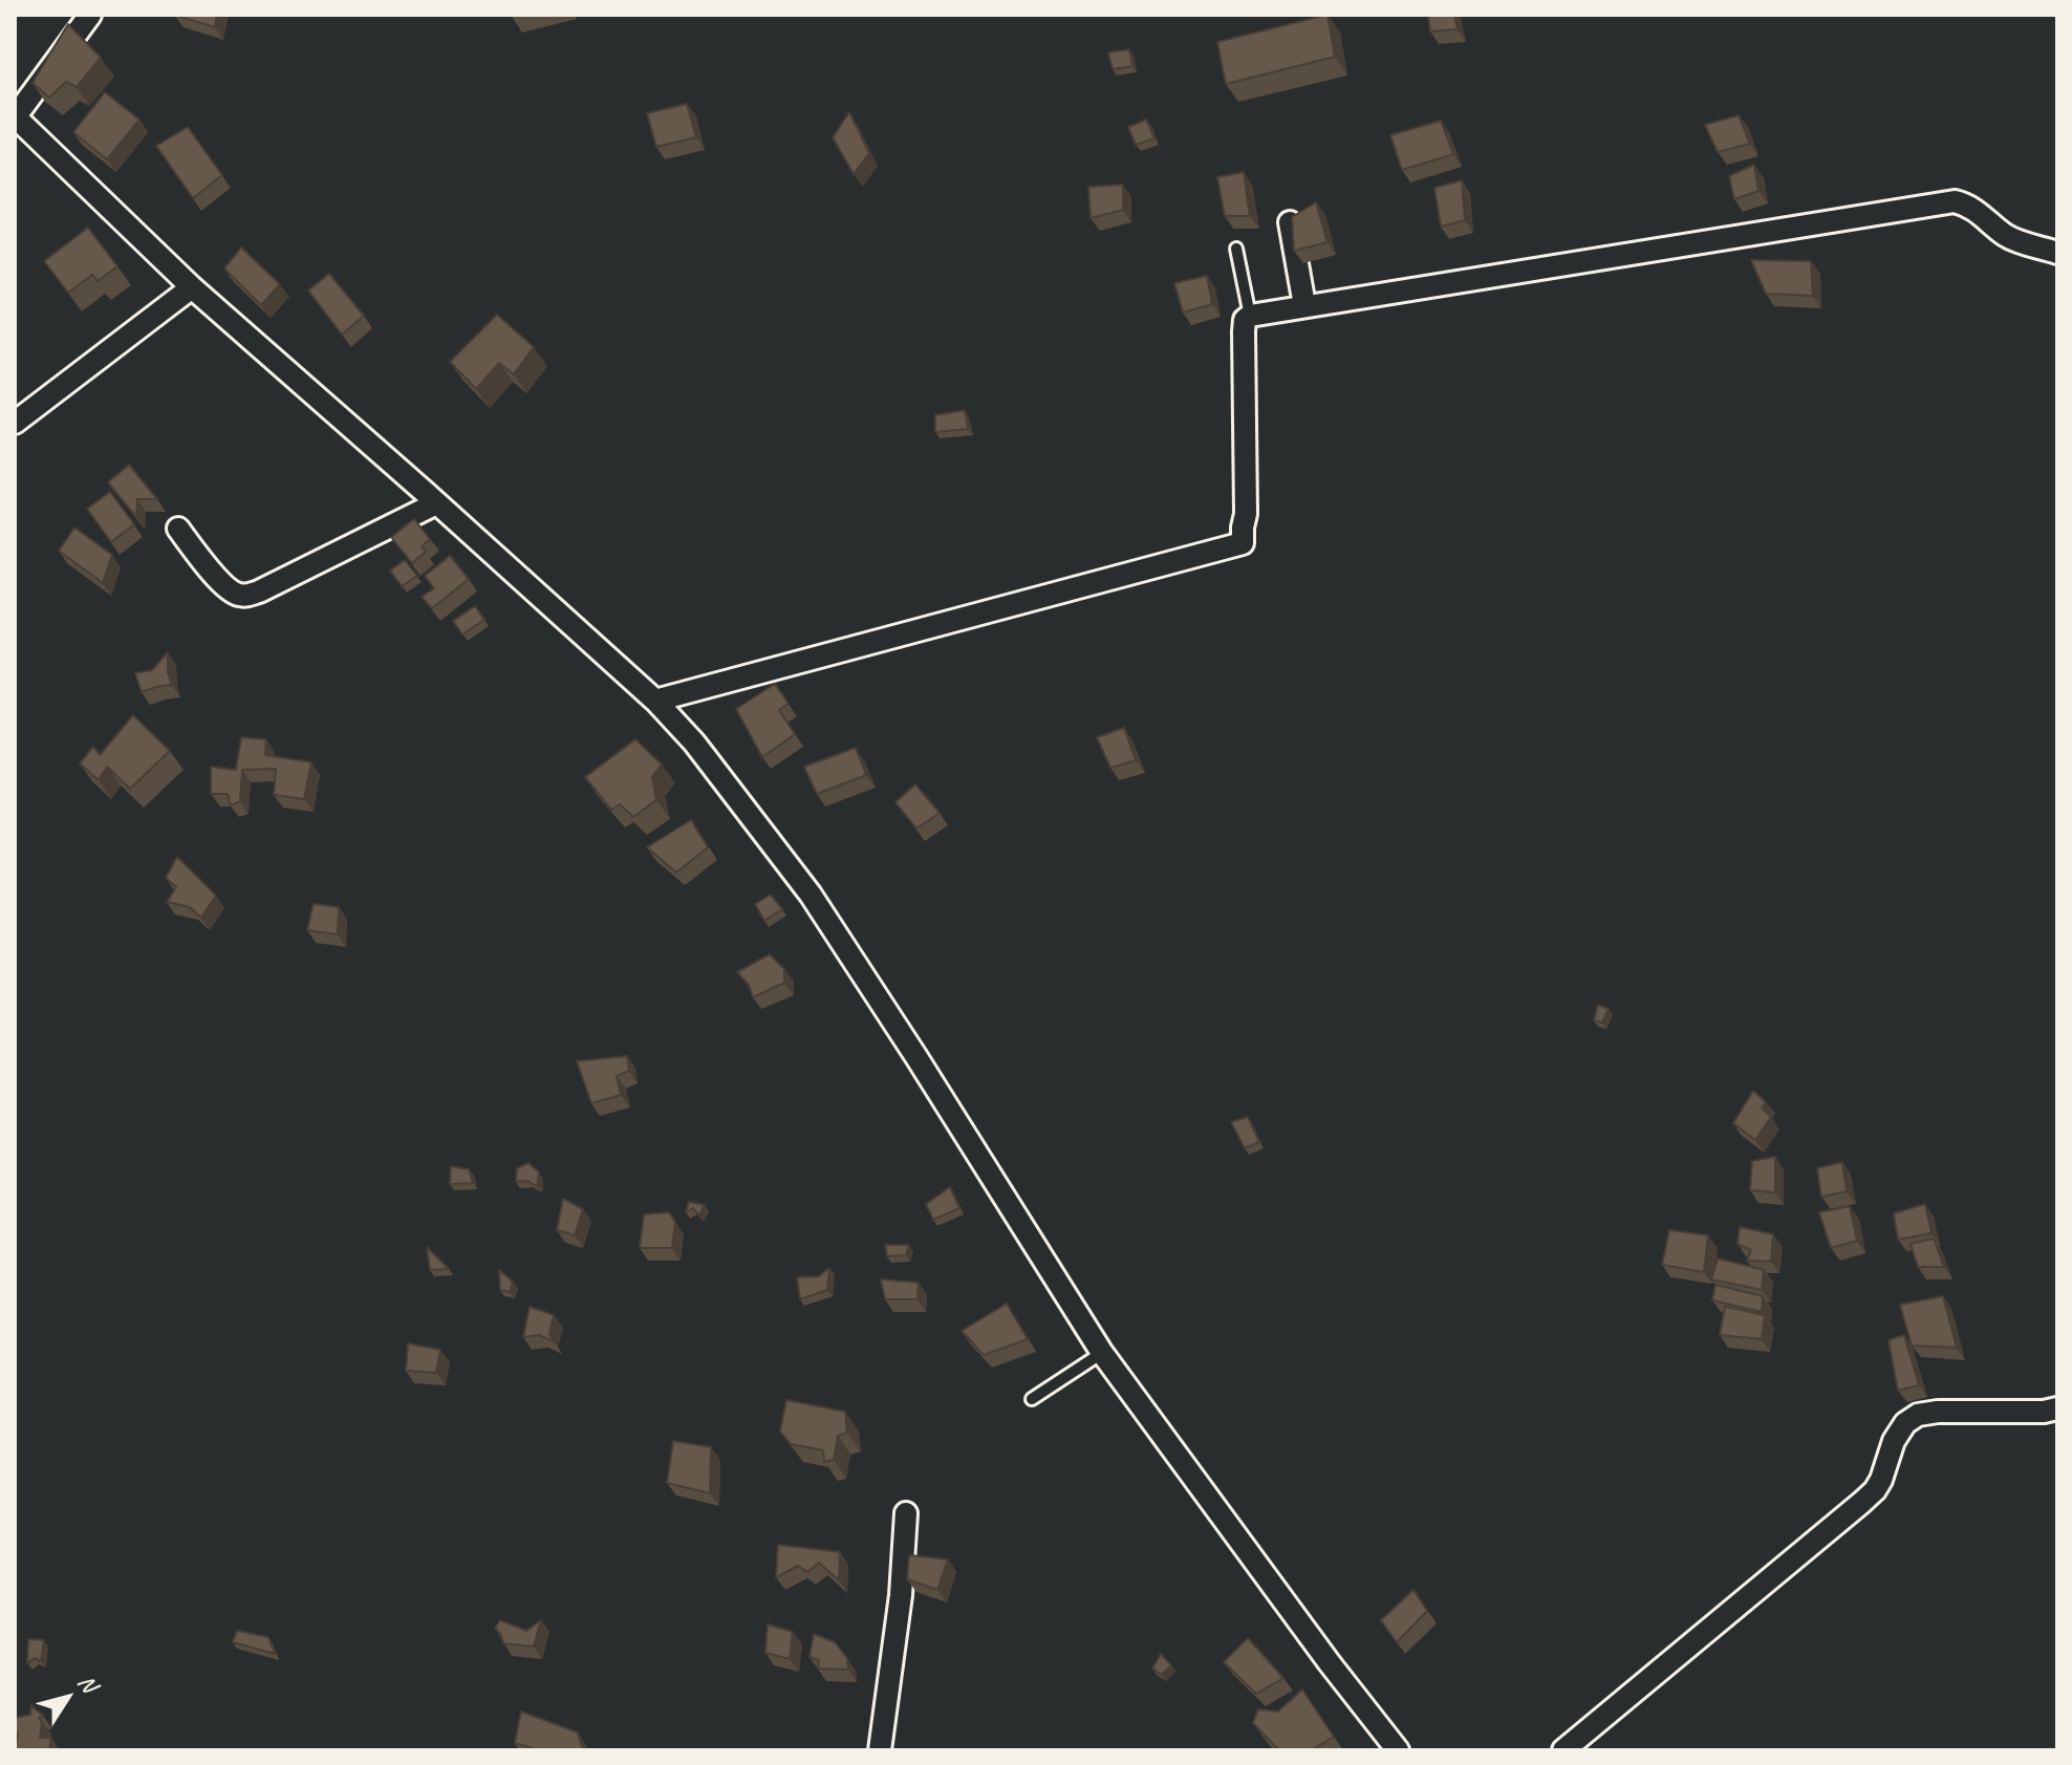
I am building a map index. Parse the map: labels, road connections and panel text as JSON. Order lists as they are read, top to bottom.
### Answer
{
  "north": "top right"
}
